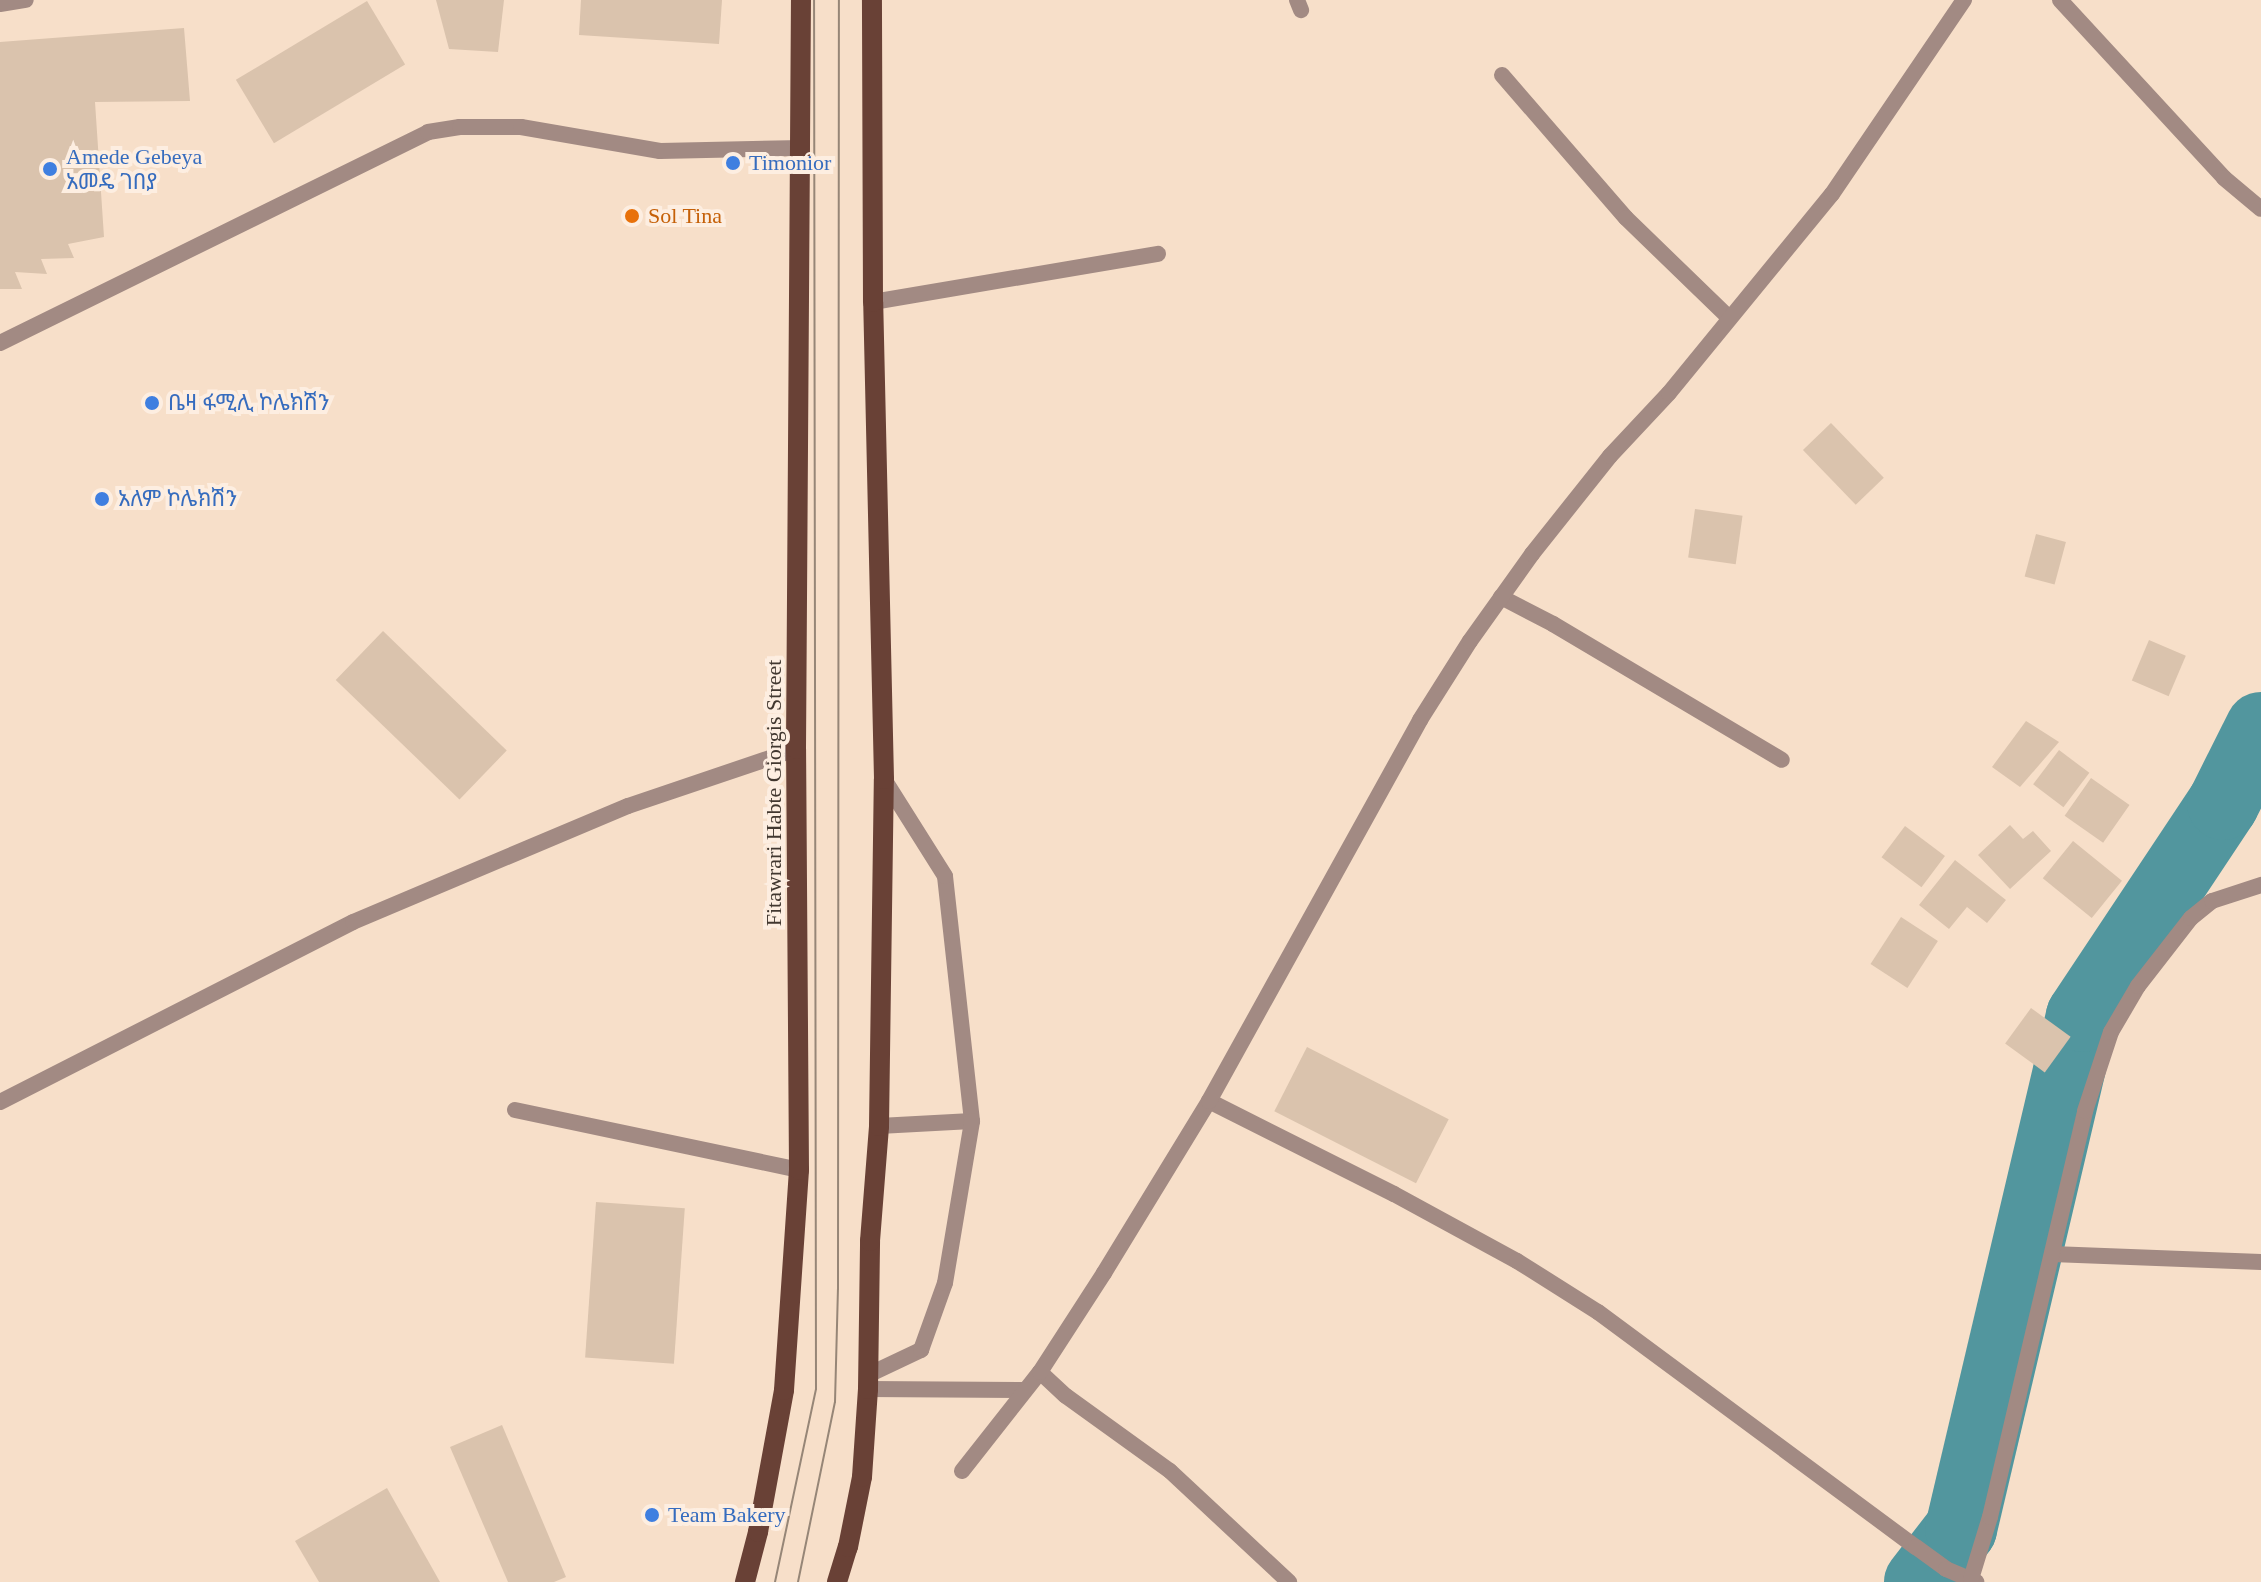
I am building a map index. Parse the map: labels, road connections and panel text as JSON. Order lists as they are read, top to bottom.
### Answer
{
  "streets": {
    "main road": ["Fitawrari Habte Giorgis Street"]
  },
  "places": [
    "Timonior",
    "Amede Gebeya አመዴ ገበያ",
    "Sol Tina",
    "ቤዛ ፋሚሊ ኮሌክሽን",
    "አለም ኮሌክሽን",
    "Team Bakery"
  ]
}
